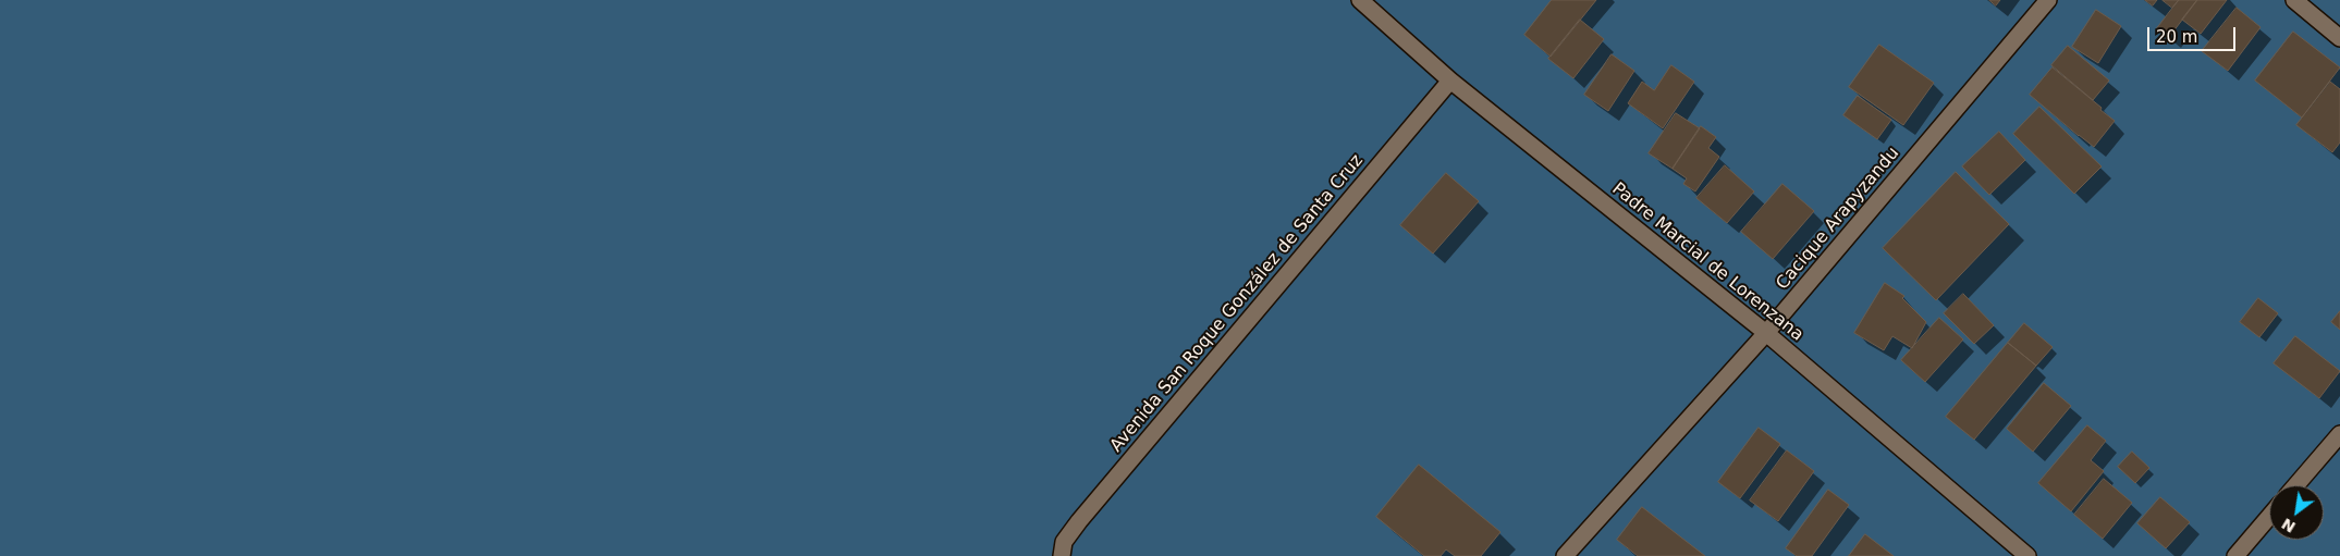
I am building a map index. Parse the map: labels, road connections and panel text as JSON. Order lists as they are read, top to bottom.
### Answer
{
  "streets": {
    "street": ["Cacique Arapyzandu", "Padre Marcial de Lorenzana", "Avenida San Roque González de Santa Cruz"]
  },
  "crossings": [
    ["Cacique Arapyzandu", "Padre Marcial de Lorenzana"],
    ["Padre Marcial de Lorenzana", "Avenida San Roque González de Santa Cruz"]
  ],
  "scale_bar": "20 m",
  "north": "bottom left"
}
